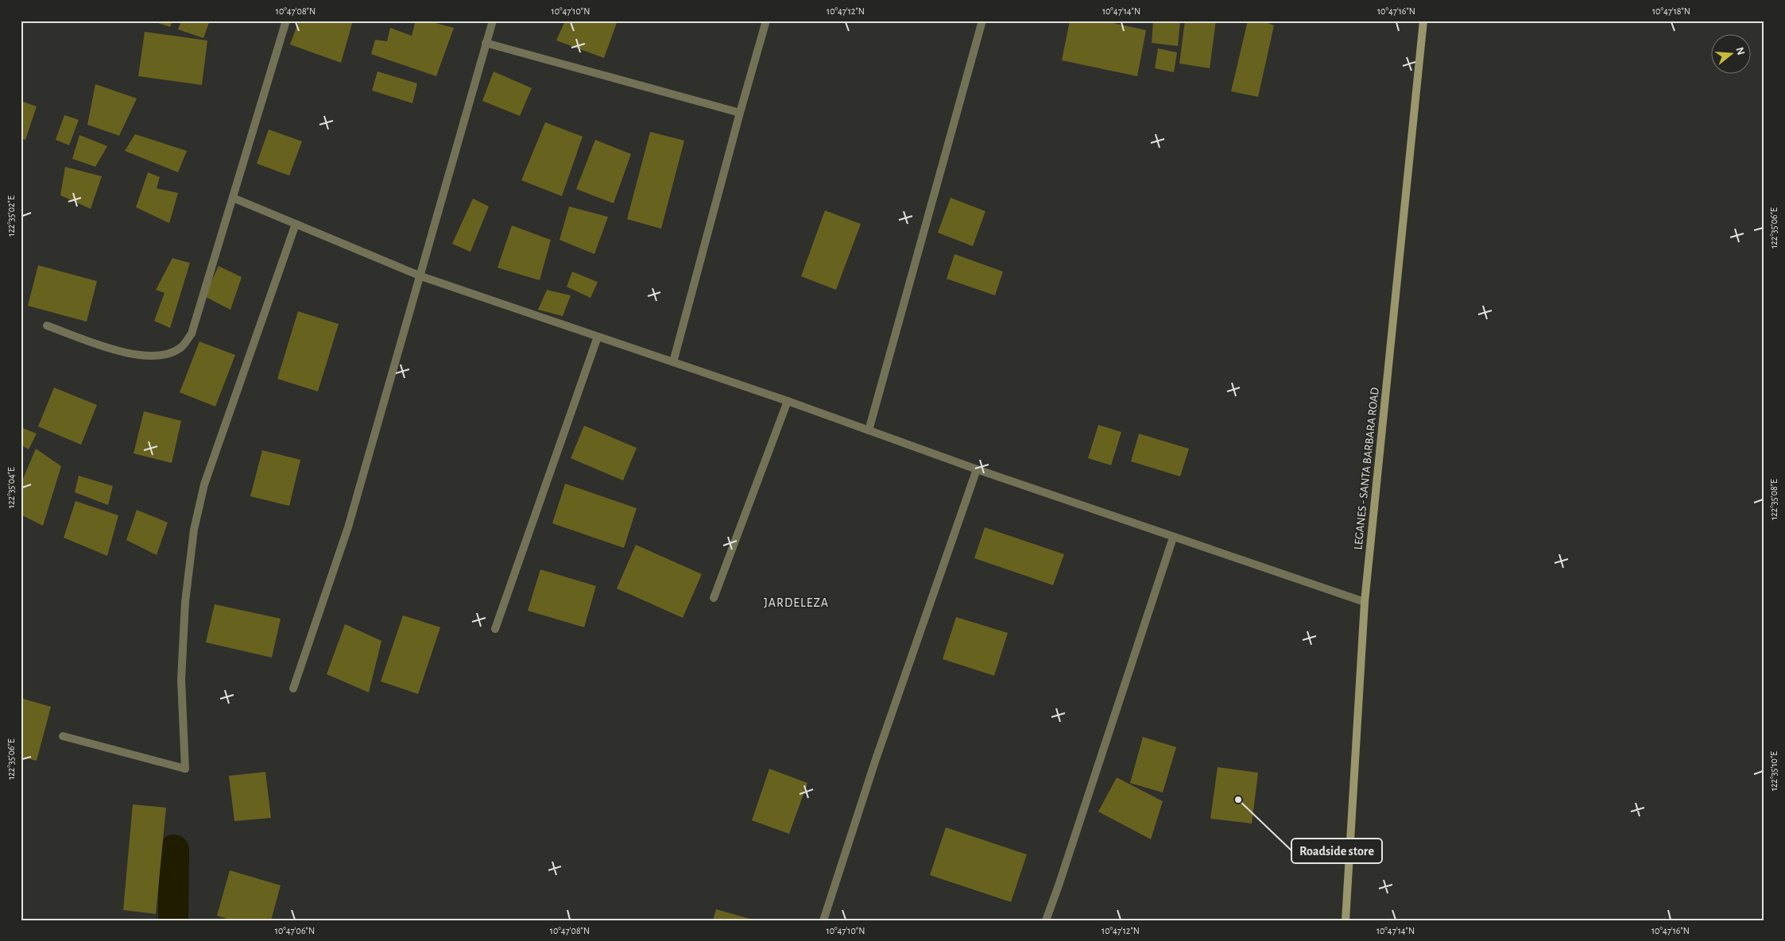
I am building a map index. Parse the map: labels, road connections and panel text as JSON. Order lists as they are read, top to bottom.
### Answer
{
  "streets": {
    "main road": ["LEGANES - SANTA BARBARA ROAD"]
  },
  "districts": ["JARDELEZA"],
  "places": ["Roadside store"],
  "north": "right",
  "coordinates": [
    "10°47'08\"N",
    "10°47'10\"N",
    "10°47'12\"N",
    "10°47'14\"N",
    "10°47'16\"N",
    "10°47'18\"N",
    "122°35'02\"E",
    "122°35'06\"E",
    "122°35'04\"E",
    "122°35'08\"E",
    "122°35'10\"E",
    "10°47'06\"N"
  ]
}
